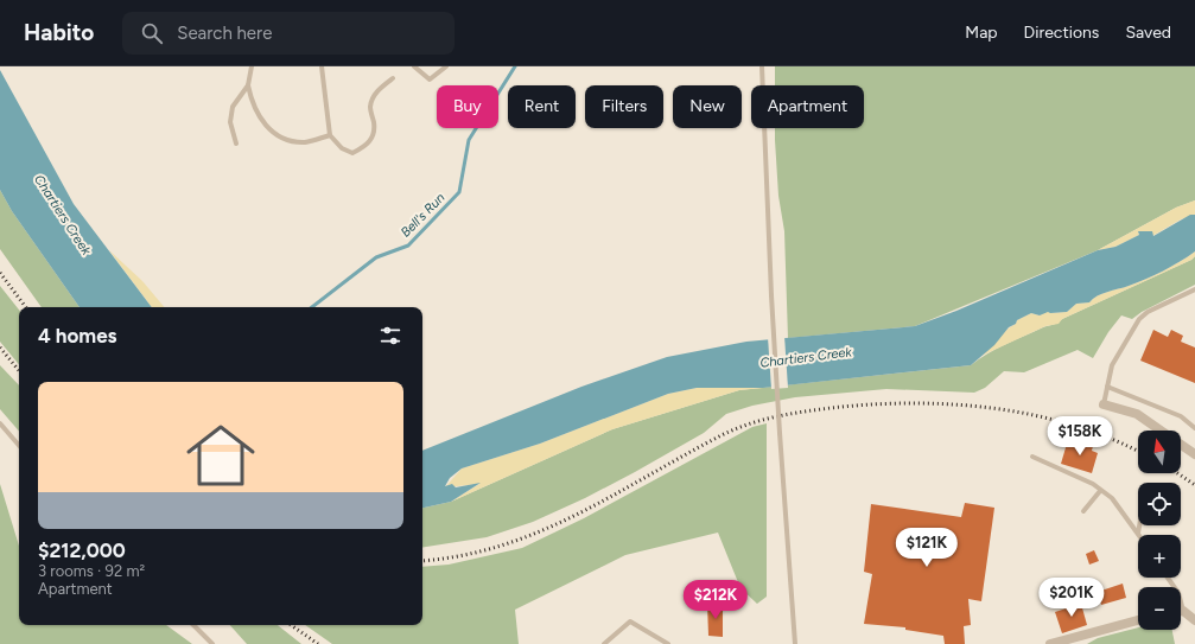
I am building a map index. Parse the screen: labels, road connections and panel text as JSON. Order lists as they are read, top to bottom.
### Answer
{
  "water": ["Chartiers Creek", "Bell's Run"],
  "north": "top",
  "page": {
    "header": "Habito",
    "search": "Search here",
    "nav": ["Map", "Directions", "Saved"],
    "chip": [
      "Buy",
      "Rent",
      "Filters",
      "New",
      "Apartment"
    ],
    "heading": "4 homes",
    "list": [
      {
        "name": "$212,000",
        "note": "3 rooms · 92 m² · Apartment"
      }
    ],
    "price": [
      "$158K",
      "$121K",
      "$201K",
      "$212K"
    ],
    "map_buttons": ["+", "−"]
  }
}
